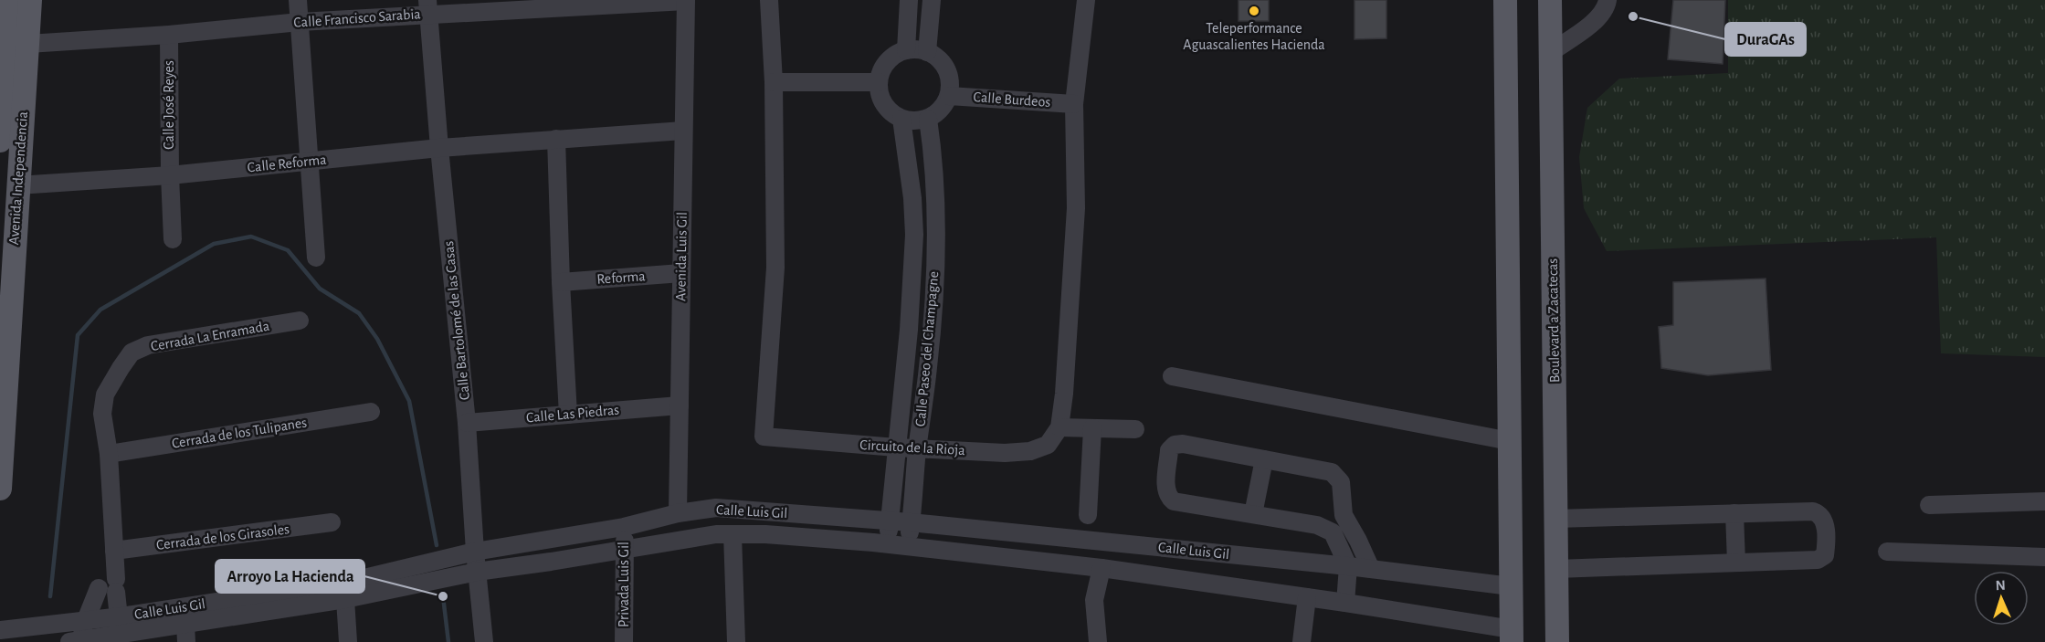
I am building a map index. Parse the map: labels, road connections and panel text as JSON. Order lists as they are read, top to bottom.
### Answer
{
  "streets": {
    "main road": ["Avenida Independencia", "Boulevard a Zacatecas"],
    "street": [
      "Calle Francisco Sarabia",
      "Calle Burdeos",
      "Calle José Reyes",
      "Calle Reforma",
      "Avenida Luis Gil",
      "Reforma",
      "Calle Bartolomé de las Casas",
      "Cerrada La Enramada",
      "Calle Paseo del Champagne",
      "Calle Las Piedras",
      "Cerrada de los Tulipanes",
      "Circuito de la Rioja",
      "Calle Luis Gil",
      "Cerrada de los Girasoles",
      "Privada Luis Gil"
    ]
  },
  "crossings": [
    ["Calle Francisco Sarabia", "Calle José Reyes"],
    ["Calle Francisco Sarabia", "Avenida Independencia"],
    ["Calle Francisco Sarabia", "Avenida Luis Gil"],
    ["Calle Francisco Sarabia", "Calle Bartolomé de las Casas"],
    ["Calle Burdeos", "Calle Paseo del Champagne"],
    ["Calle José Reyes", "Calle Reforma"],
    ["Calle Reforma", "Avenida Independencia"],
    ["Calle Reforma", "Avenida Luis Gil"],
    ["Calle Reforma", "Calle Bartolomé de las Casas"],
    ["Avenida Luis Gil", "Reforma"],
    ["Avenida Luis Gil", "Calle Las Piedras"],
    ["Avenida Luis Gil", "Calle Luis Gil"],
    ["Calle Bartolomé de las Casas", "Calle Las Piedras"],
    ["Calle Bartolomé de las Casas", "Calle Luis Gil"],
    ["Cerrada La Enramada", "Cerrada de los Tulipanes"],
    ["Cerrada La Enramada", "Calle Luis Gil"],
    ["Cerrada La Enramada", "Cerrada de los Girasoles"],
    ["Calle Paseo del Champagne", "Circuito de la Rioja"],
    ["Calle Paseo del Champagne", "Calle Luis Gil"],
    ["Calle Luis Gil", "Privada Luis Gil"]
  ],
  "places": ["Teleperformance Aguascalientes Hacienda", "DuraGAs", "Arroyo La Hacienda"],
  "north": "top"
}
